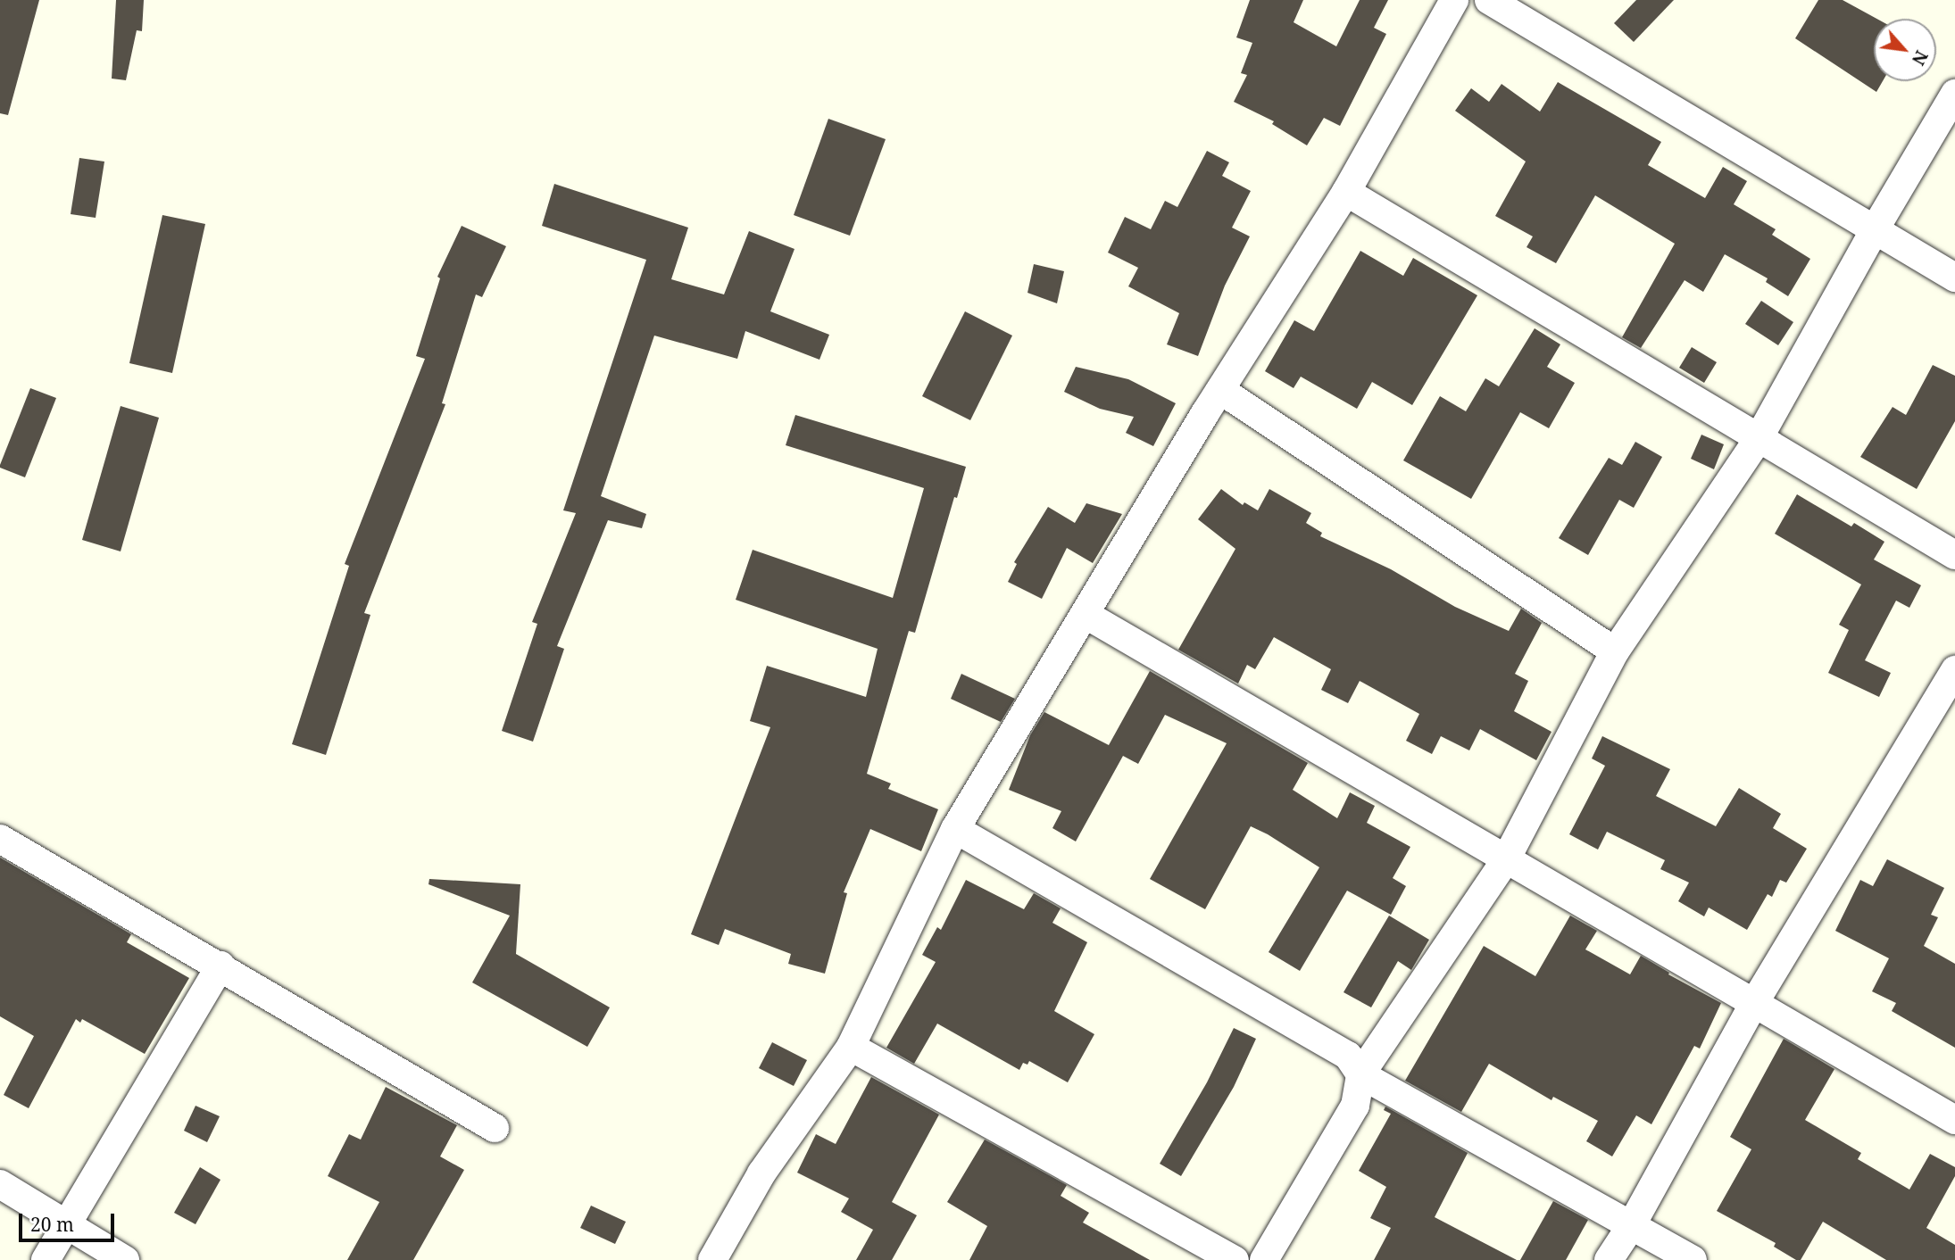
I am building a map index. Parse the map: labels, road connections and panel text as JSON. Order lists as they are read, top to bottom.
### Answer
{
  "scale_bar": "20 m",
  "north": "bottom right"
}
